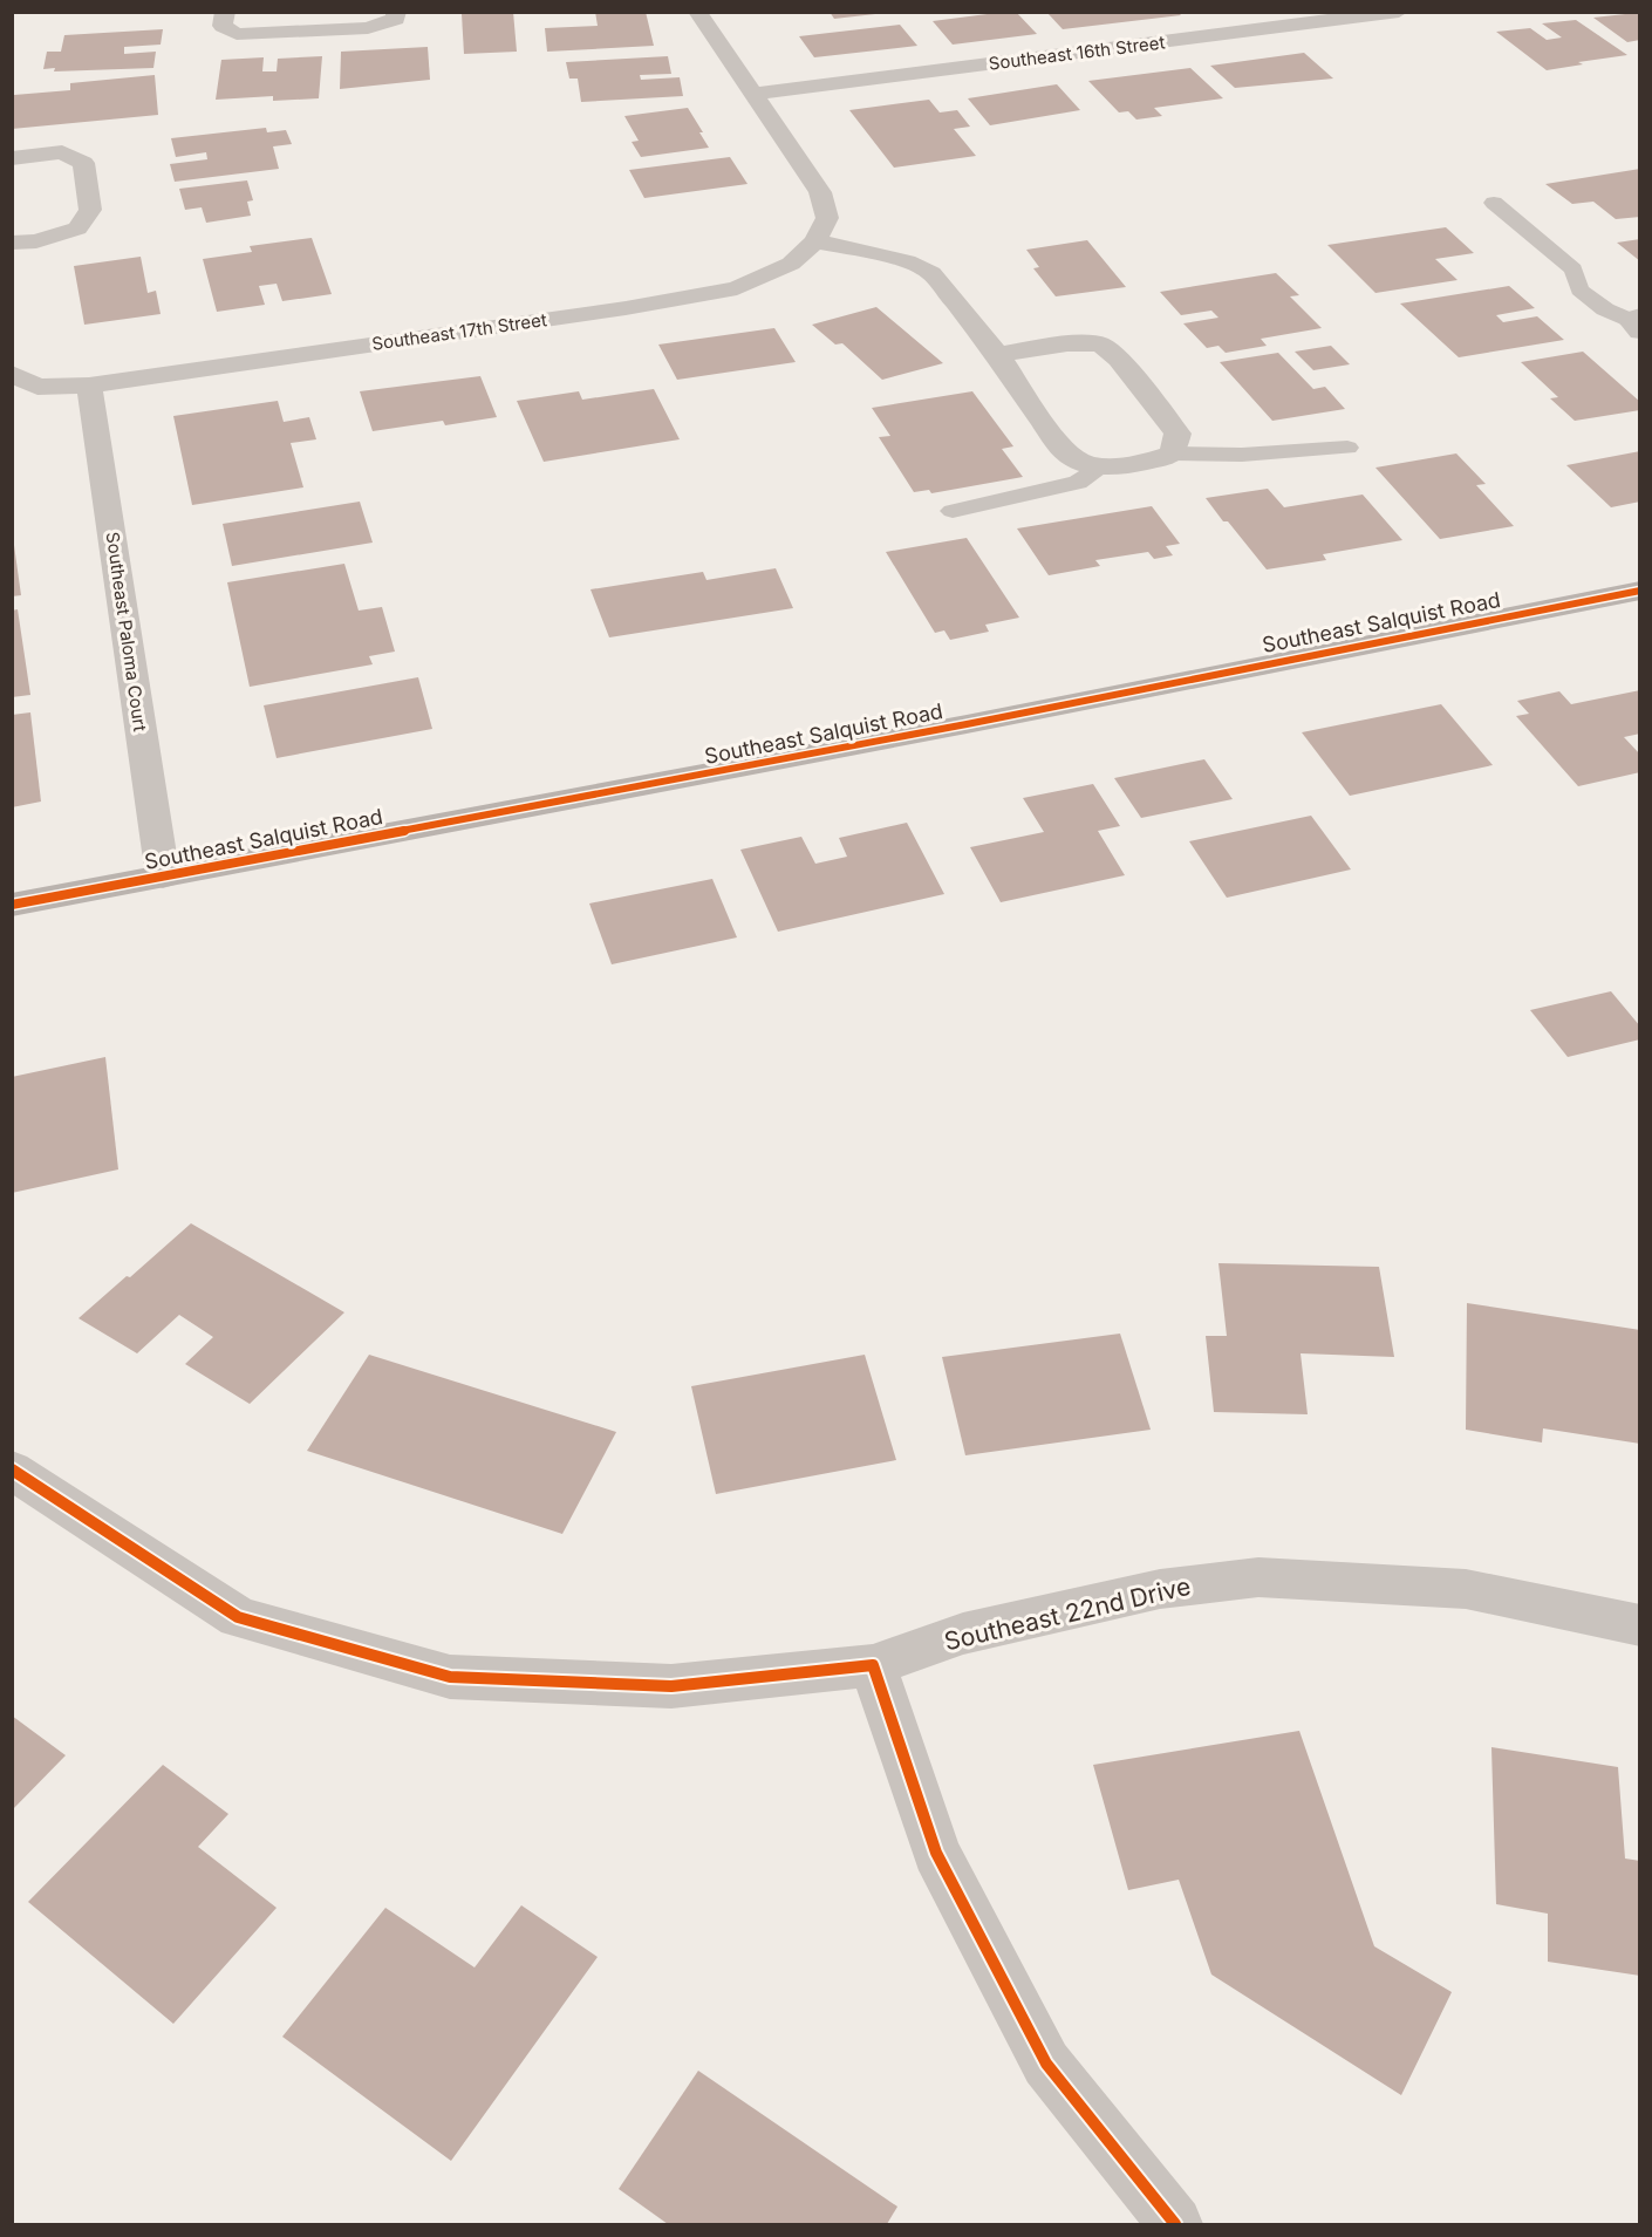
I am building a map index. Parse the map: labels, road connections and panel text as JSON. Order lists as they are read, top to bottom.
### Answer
{
  "streets": {
    "street": [
      "Southeast 16th Street",
      "Southeast 17th Street",
      "Southeast Salquist Road",
      "Southeast Paloma Court",
      "Southeast 22nd Drive"
    ]
  },
  "crossings": [
    ["Southeast 17th Street", "Southeast Paloma Court"],
    ["Southeast Salquist Road", "Southeast Paloma Court"]
  ]
}
